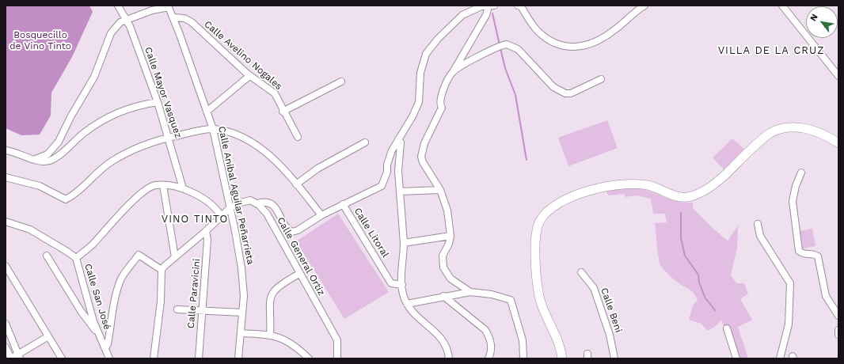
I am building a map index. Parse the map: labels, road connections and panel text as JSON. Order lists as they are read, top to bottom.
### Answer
{
  "streets": {
    "street": [
      "Calle Avelino Nogales",
      "Calle Mayor Vasquez",
      "Calle Anibal Aguilar Peñarrieta",
      "Calle Litoral",
      "Calle General Ortiz",
      "Calle Paravicini",
      "Calle San José",
      "Calle Beni"
    ]
  },
  "crossings": [
    ["Calle Avelino Nogales", "Calle Anibal Aguilar Peñarrieta"]
  ],
  "districts": ["VILLA DE LA CRUZ", "VINO TINTO"],
  "parks": ["Bosquecillo de Vino Tinto"],
  "north": "top left"
}
